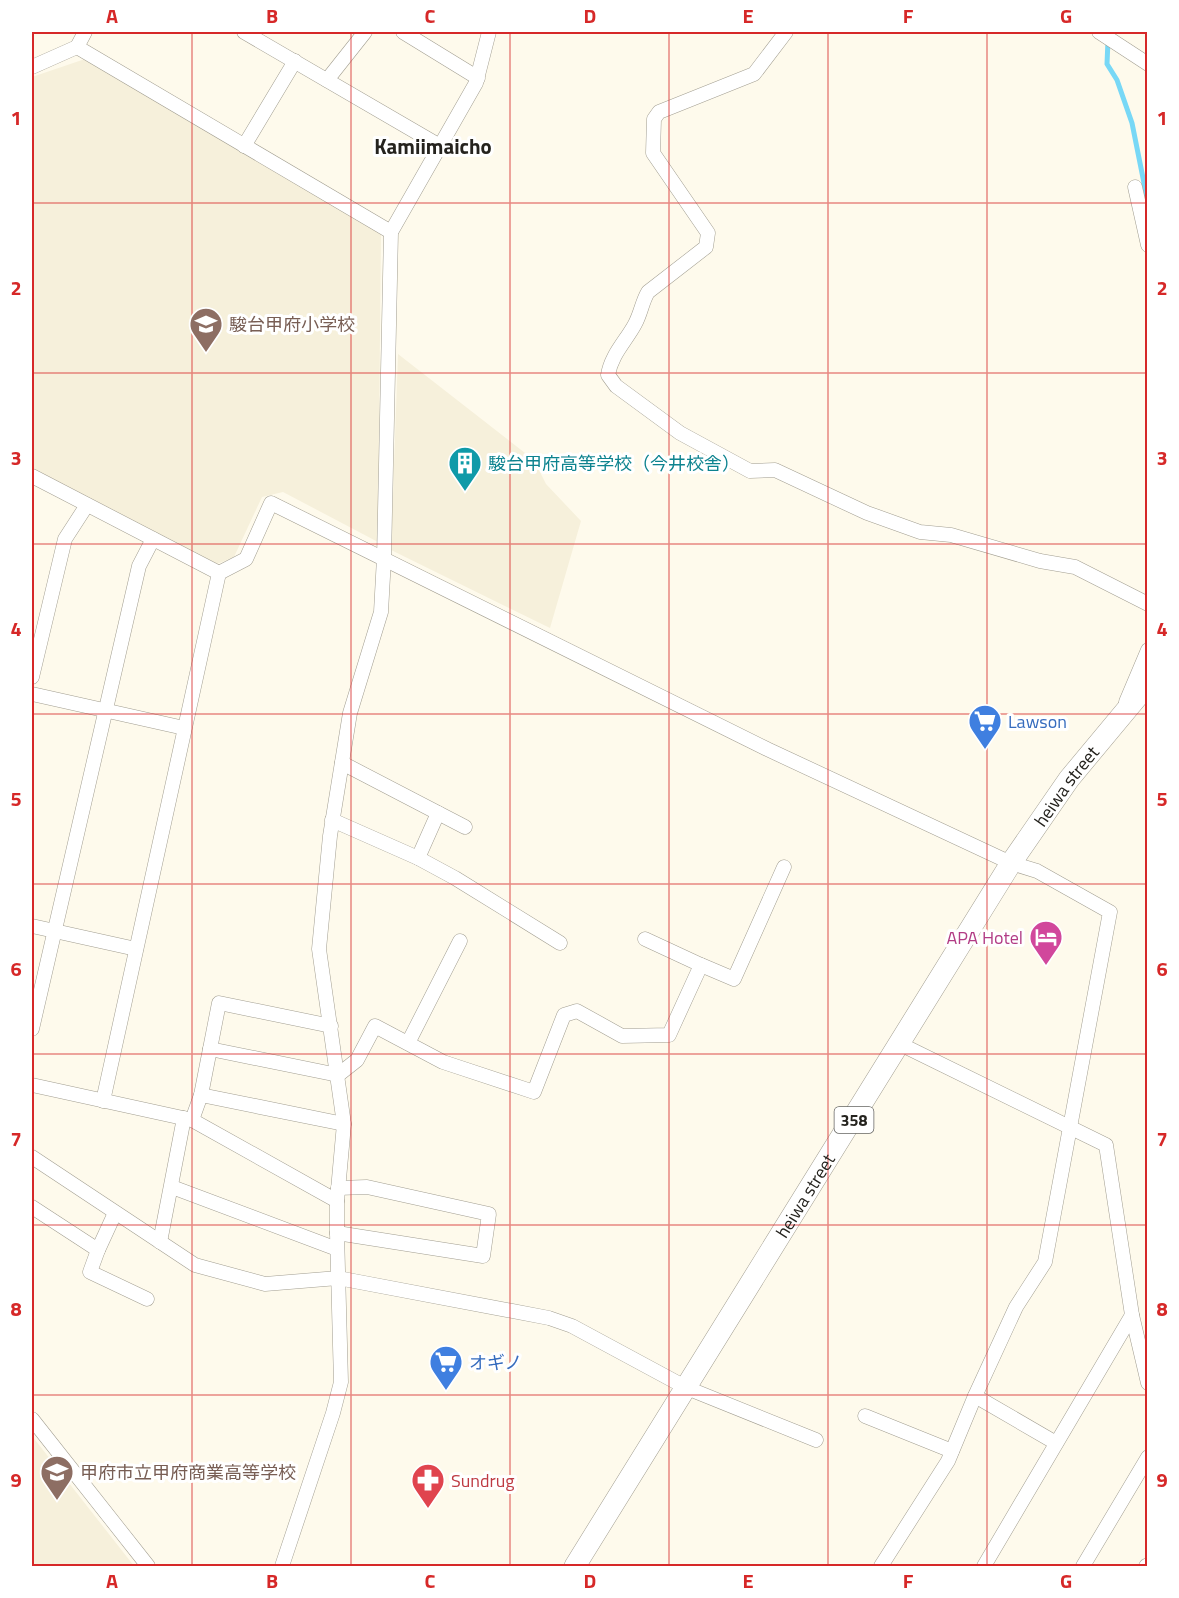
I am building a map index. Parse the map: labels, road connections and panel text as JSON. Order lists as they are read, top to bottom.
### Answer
{
  "streets": {
    "highway": ["heiwa street", "358"]
  },
  "districts": ["Kamiimaicho"],
  "places": {
    "school or university": ["駿台甲府小学校", "甲府市立甲府商業高等学校"],
    "building": ["駿台甲府高等学校（今井校舎）"],
    "supermarket": ["Lawson", "オギノ"],
    "hotel": ["APA Hotel"],
    "pharmacy": ["Sundrug"]
  },
  "grid": {
    "columns": [
      "A",
      "B",
      "C",
      "D",
      "E",
      "F",
      "G"
    ],
    "rows": [
      "1",
      "2",
      "3",
      "4",
      "5",
      "6",
      "7",
      "8",
      "9"
    ]
  }
}
